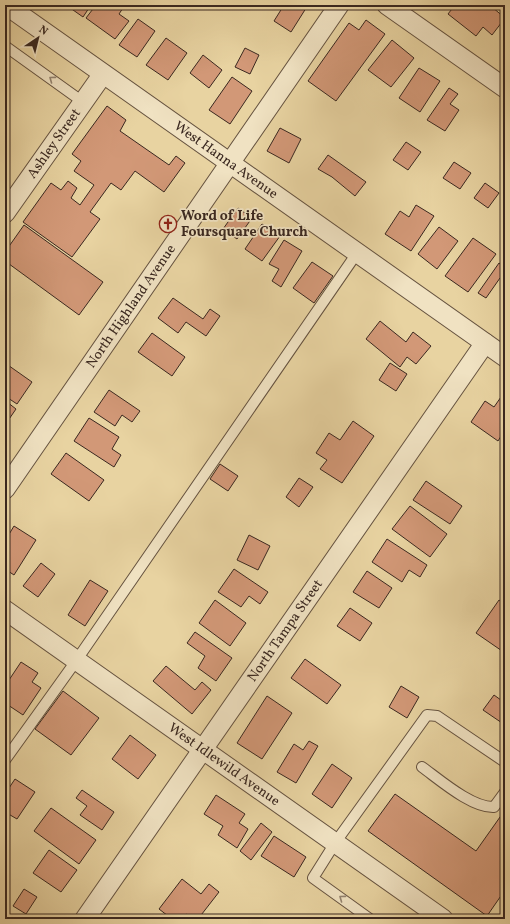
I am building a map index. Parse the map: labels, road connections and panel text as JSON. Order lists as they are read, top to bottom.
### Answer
{
  "streets": {
    "street": [
      "Ashley Street",
      "West Hanna Avenue",
      "North Highland Avenue",
      "North Tampa Street",
      "West Idlewild Avenue"
    ]
  },
  "crossings": [
    ["Ashley Street", "West Hanna Avenue"],
    ["West Hanna Avenue", "North Highland Avenue"],
    ["West Hanna Avenue", "North Tampa Street"],
    ["North Tampa Street", "West Idlewild Avenue"]
  ],
  "places": {
    "church": ["Word of Life Foursquare Church"]
  },
  "north": "top right"
}
